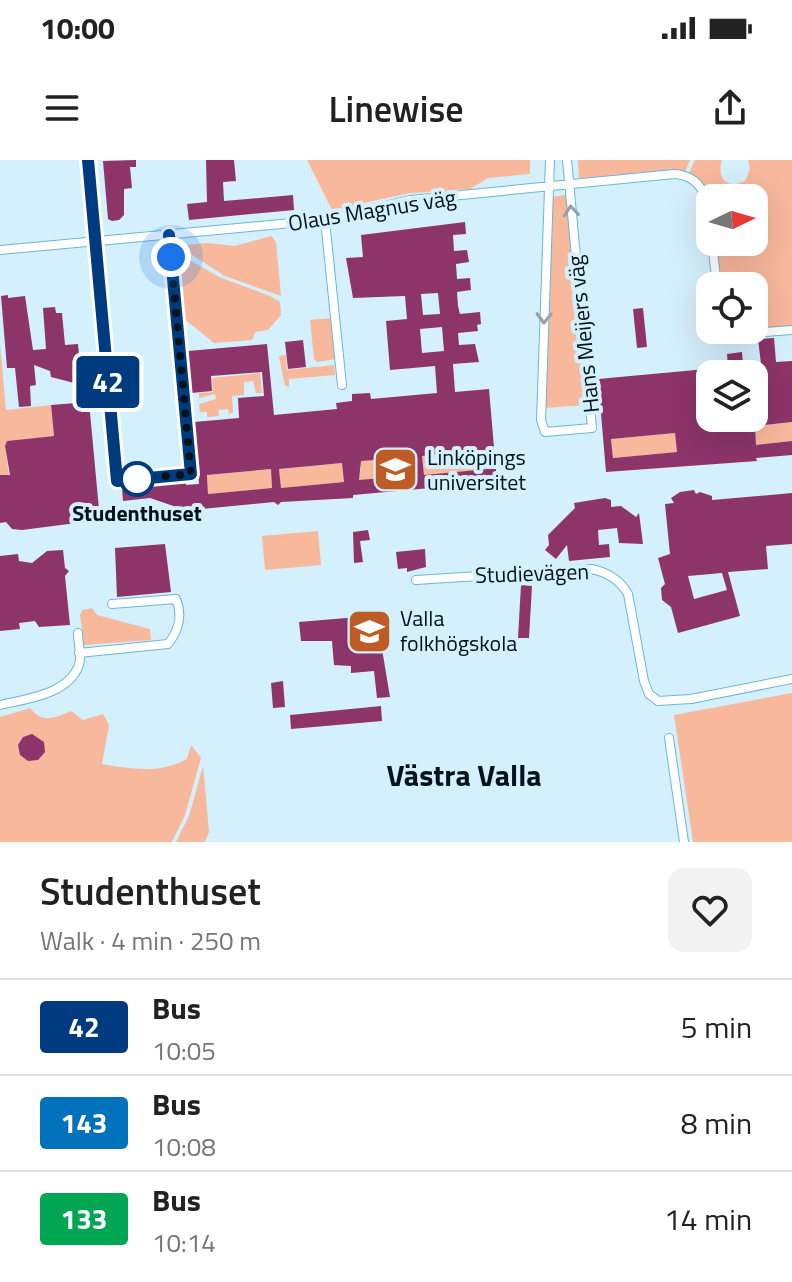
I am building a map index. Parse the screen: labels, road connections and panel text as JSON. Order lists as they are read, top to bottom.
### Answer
{
  "streets": {
    "street": ["Olaus Magnus väg", "Hans Meijers väg", "Studievägen"]
  },
  "crossings": [
    ["Olaus Magnus väg", "Hans Meijers väg"]
  ],
  "districts": ["Västra Valla"],
  "places": {
    "school or university": ["Linköpings universitet", "Valla folkhögskola"],
    "other": ["Studenthuset"]
  },
  "lines": ["bus line 42"],
  "north": "right",
  "page": {
    "status": "10:00",
    "header": "Linewise",
    "on_map": "42",
    "heading": ["Studenthuset", "Walk · 4 min · 250 m"],
    "list": [
      {
        "mark": "42",
        "name": "Bus",
        "note": "10:05",
        "value": "5 min"
      },
      {
        "mark": "143",
        "name": "Bus",
        "note": "10:08",
        "value": "8 min"
      },
      {
        "mark": "133",
        "name": "Bus",
        "note": "10:14",
        "value": "14 min"
      }
    ]
  }
}
